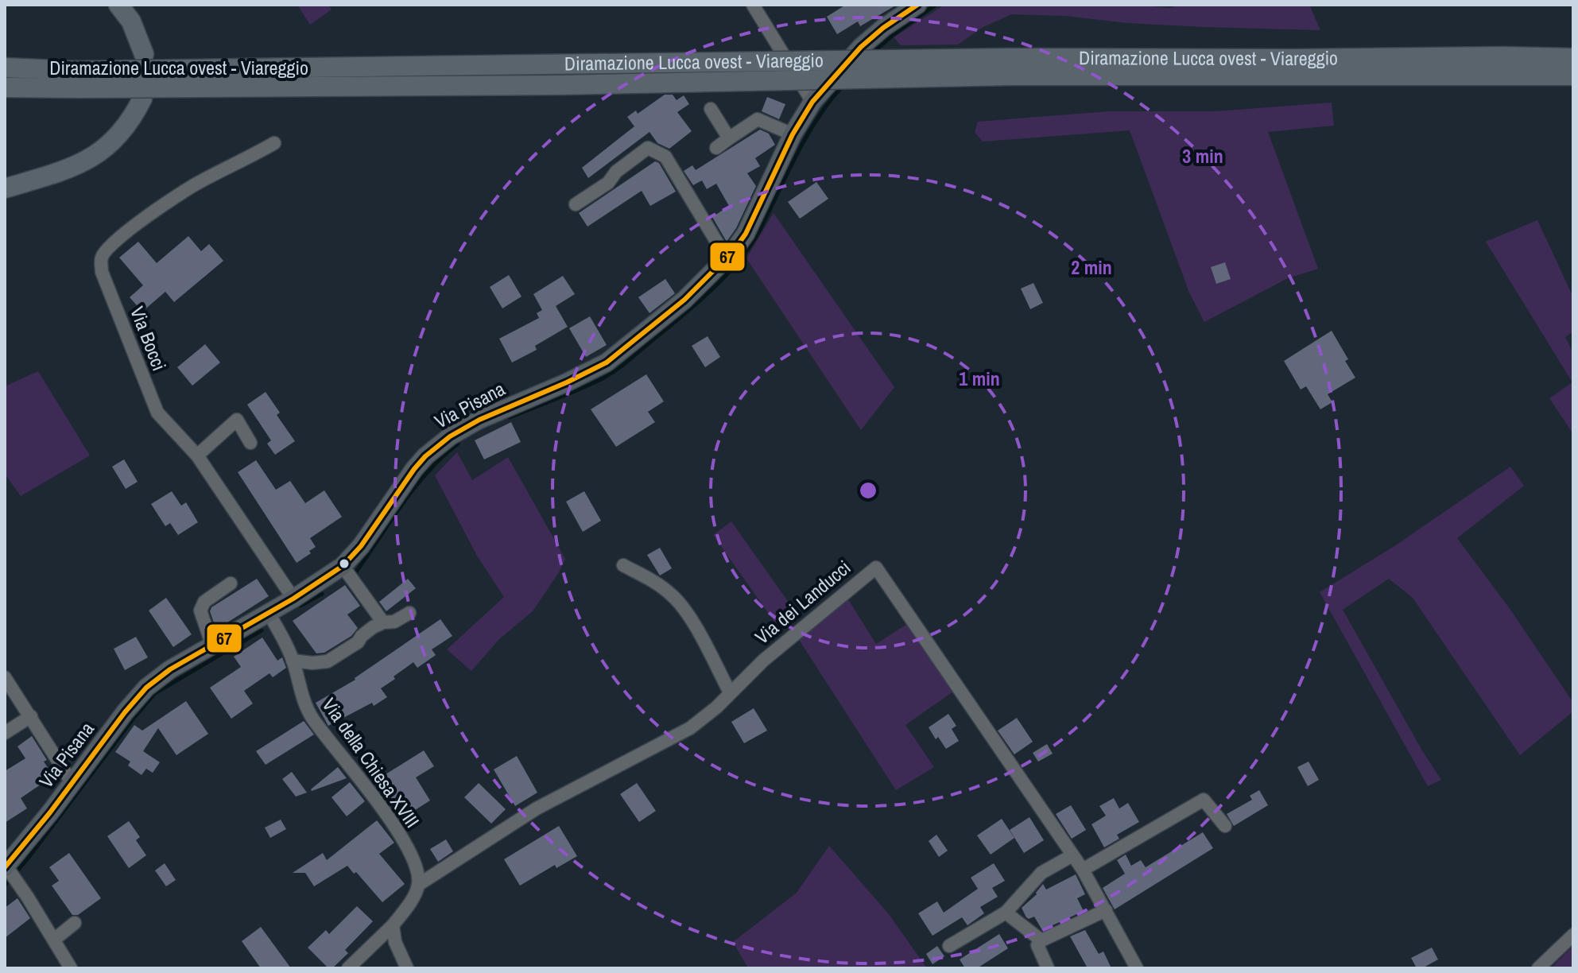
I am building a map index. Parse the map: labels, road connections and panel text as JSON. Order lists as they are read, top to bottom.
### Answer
{
  "streets": {
    "highway": ["Diramazione Lucca ovest - Viareggio"],
    "main road": ["Via Pisana"],
    "street": ["Via Bocci", "Via dei Landucci", "Via della Chiesa XVIII"]
  },
  "crossings": [
    ["Via Bocci", "Via Pisana"],
    ["Via Pisana", "Via della Chiesa XVIII"],
    ["Via dei Landucci", "Via della Chiesa XVIII"]
  ],
  "lines": ["transit line 67"],
  "rings": ["3 min", "2 min", "1 min"]
}
